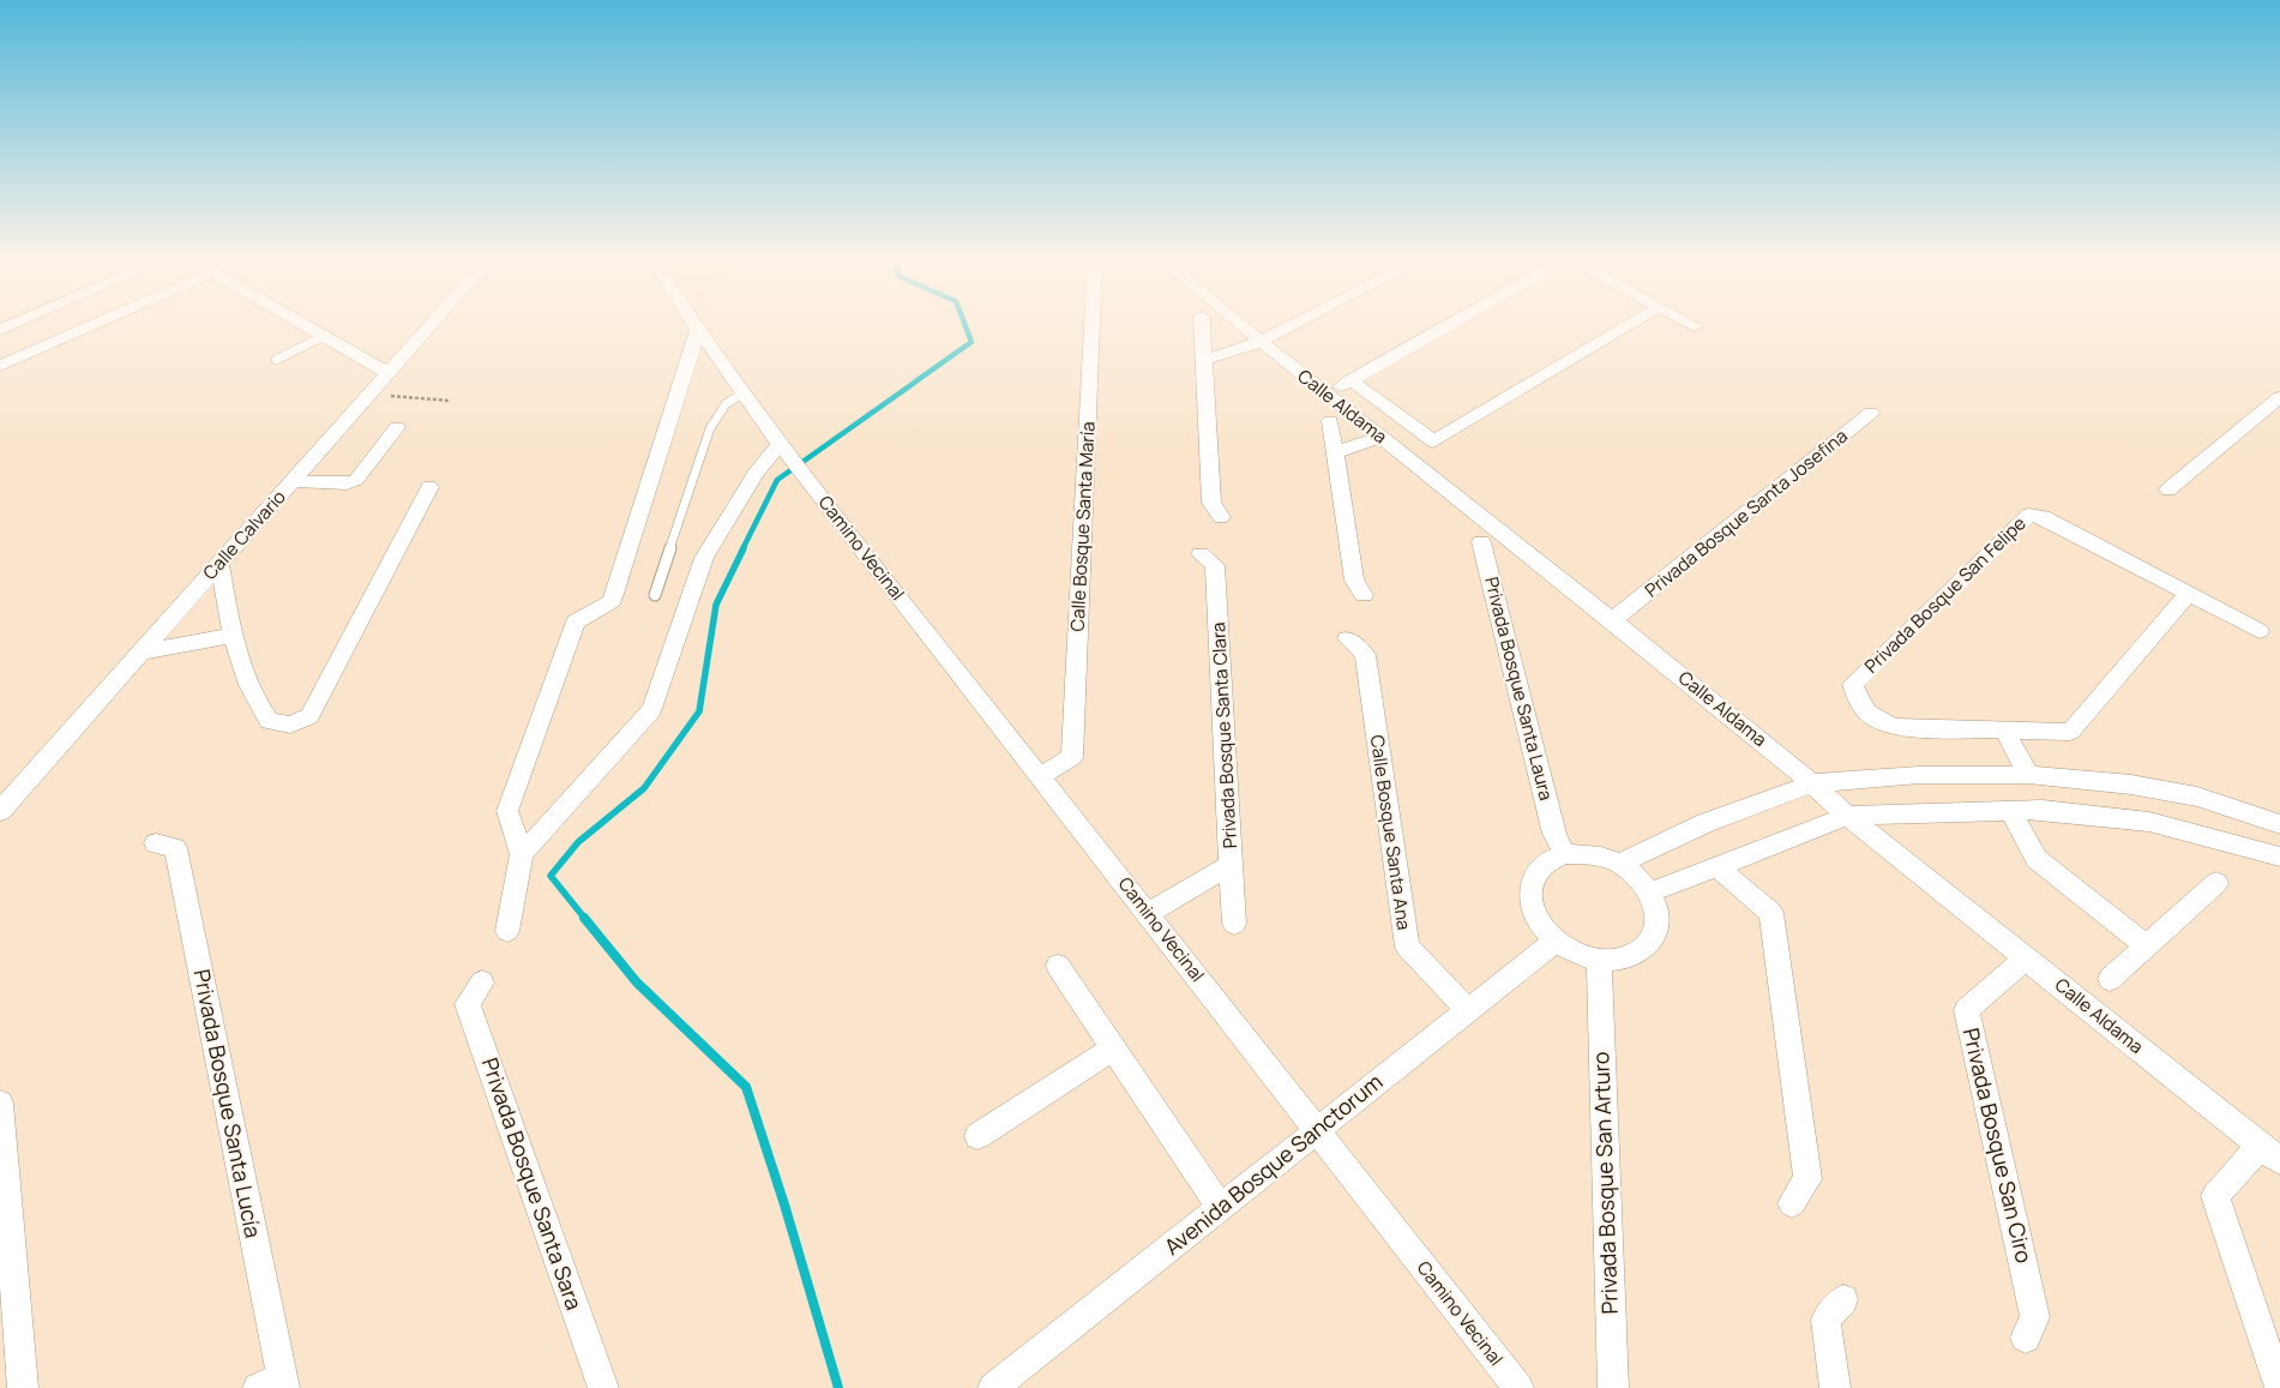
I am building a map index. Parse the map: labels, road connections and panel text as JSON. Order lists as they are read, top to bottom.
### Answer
{
  "streets": {
    "street": [
      "Calle Aldama",
      "Privada Bosque Santa Josefina",
      "Calle Bosque Santa María",
      "Calle Calvario",
      "Camino Vecinal",
      "Privada Bosque San Felipe",
      "Privada Bosque Santa Laura",
      "Privada Bosque Santa Clara",
      "Calle Bosque Santa Ana",
      "Privada Bosque Santa Lucía",
      "Privada Bosque San Ciro",
      "Avenida Bosque Sanctorum",
      "Privada Bosque San Arturo",
      "Privada Bosque Santa Sara"
    ]
  },
  "crossings": [
    ["Calle Aldama", "Privada Bosque Santa Josefina"],
    ["Calle Aldama", "Privada Bosque San Ciro"],
    ["Calle Bosque Santa María", "Camino Vecinal"],
    ["Camino Vecinal", "Avenida Bosque Sanctorum"],
    ["Privada Bosque Santa Laura", "Avenida Bosque Sanctorum"],
    ["Privada Bosque Santa Laura", "Privada Bosque San Arturo"],
    ["Calle Bosque Santa Ana", "Avenida Bosque Sanctorum"],
    ["Avenida Bosque Sanctorum", "Privada Bosque San Arturo"]
  ]
}
